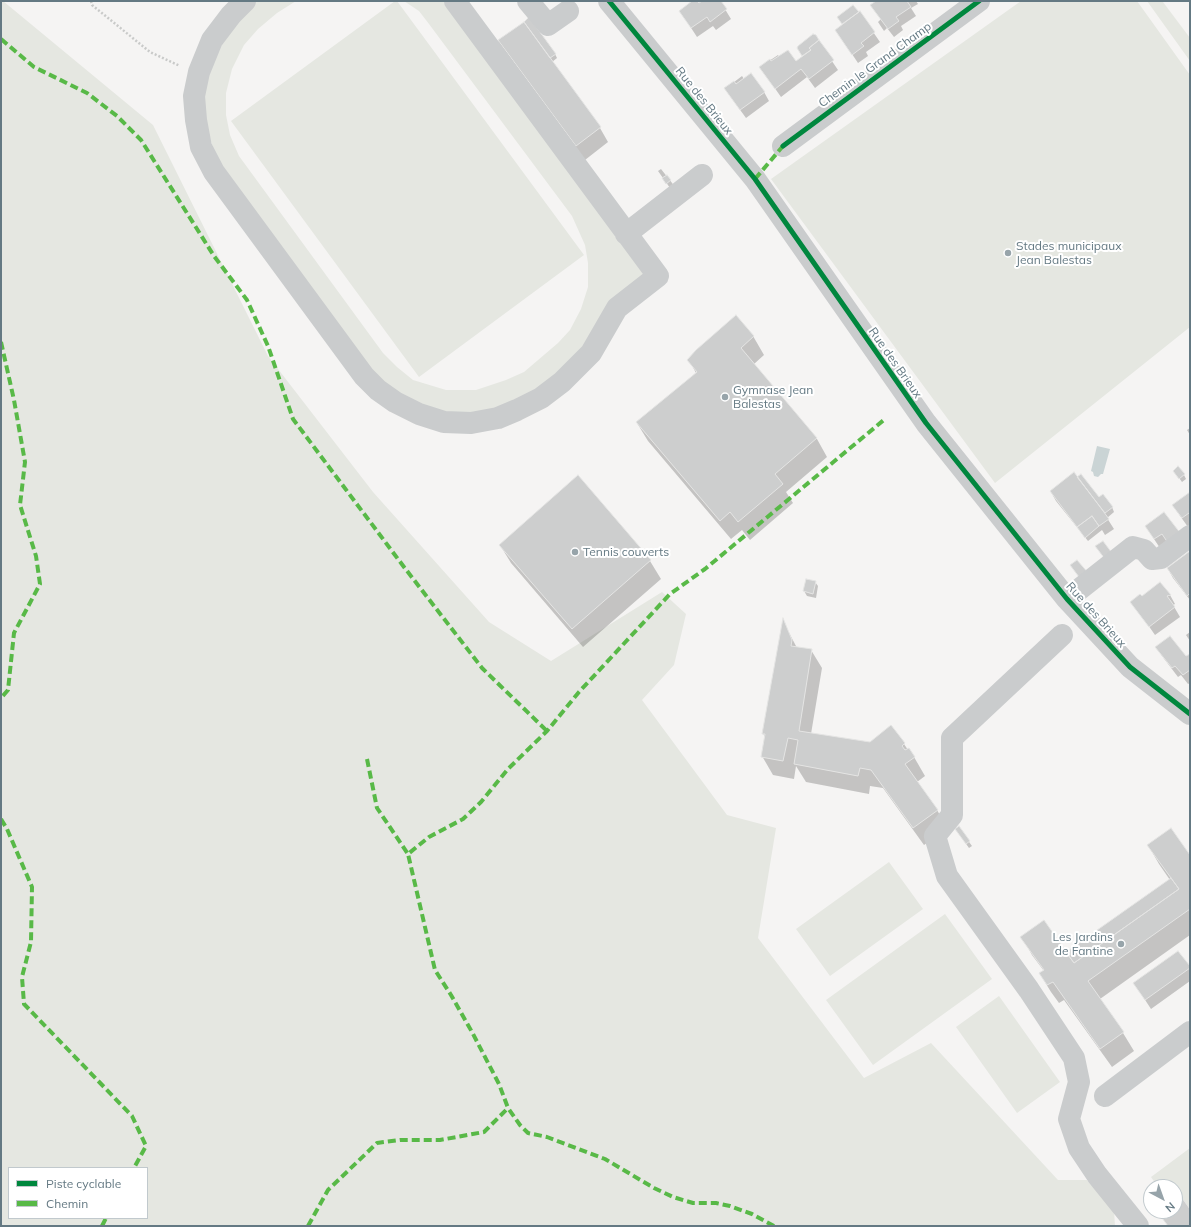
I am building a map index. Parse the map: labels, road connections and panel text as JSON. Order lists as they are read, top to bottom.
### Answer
{
  "streets": {
    "street": ["Chemin le Grand Champ", "Rue des Brieux"]
  },
  "places": [
    "Stades municipaux Jean Balestas",
    "Gymnase Jean Balestas",
    "Tennis couverts",
    "Les Jardins de Fantine"
  ],
  "legend": ["Piste cyclable", "Chemin"],
  "north": "bottom right"
}
